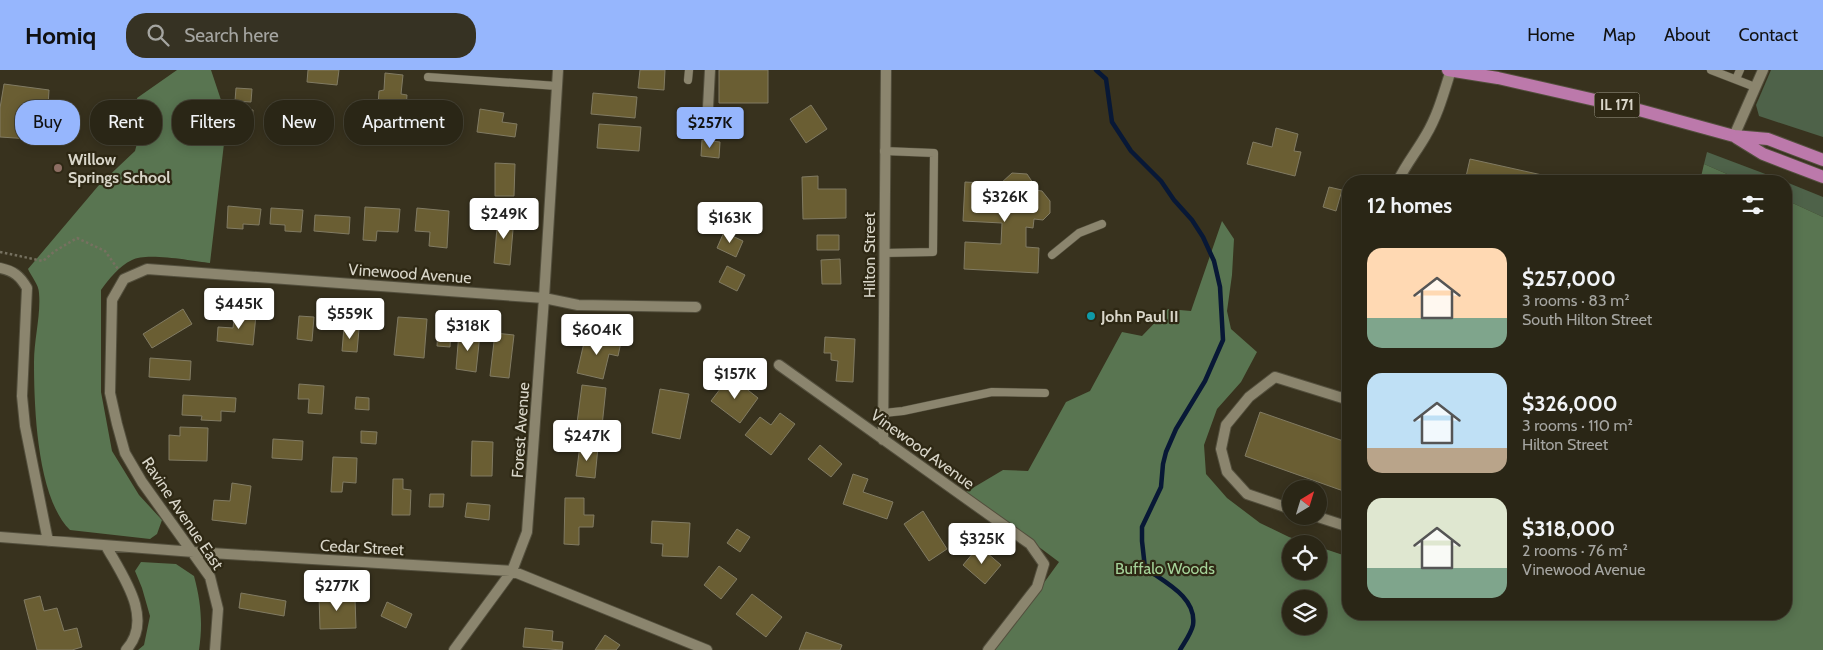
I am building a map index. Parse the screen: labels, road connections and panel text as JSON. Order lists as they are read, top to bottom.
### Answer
{
  "streets": {
    "main road": ["IL 171"],
    "street": [
      "Hilton Street",
      "Vinewood Avenue",
      "Forest Avenue",
      "Ravine Avenue East",
      "Cedar Street"
    ]
  },
  "crossings": [
    ["Hilton Street", "Vinewood Avenue"],
    ["Vinewood Avenue", "Forest Avenue"],
    ["Vinewood Avenue", "Ravine Avenue East"],
    ["Forest Avenue", "Cedar Street"],
    ["Ravine Avenue East", "Cedar Street"]
  ],
  "parks": ["Buffalo Woods"],
  "places": ["Willow Springs School", "John Paul II"],
  "north": "top right",
  "page": {
    "header": "Homiq",
    "search": "Search here",
    "nav": [
      "Home",
      "Map",
      "About",
      "Contact"
    ],
    "chip": [
      "Buy",
      "Rent",
      "Filters",
      "New",
      "Apartment"
    ],
    "price": [
      "$257K",
      "$326K",
      "$249K",
      "$163K",
      "$445K",
      "$559K",
      "$318K",
      "$604K",
      "$157K",
      "$247K",
      "$325K",
      "$277K"
    ],
    "heading": "12 homes",
    "list": [
      {
        "name": "$257,000",
        "note": "3 rooms · 83 m² · South Hilton Street"
      },
      {
        "name": "$326,000",
        "note": "3 rooms · 110 m² · Hilton Street"
      },
      {
        "name": "$318,000",
        "note": "2 rooms · 76 m² · Vinewood Avenue"
      }
    ]
  }
}
